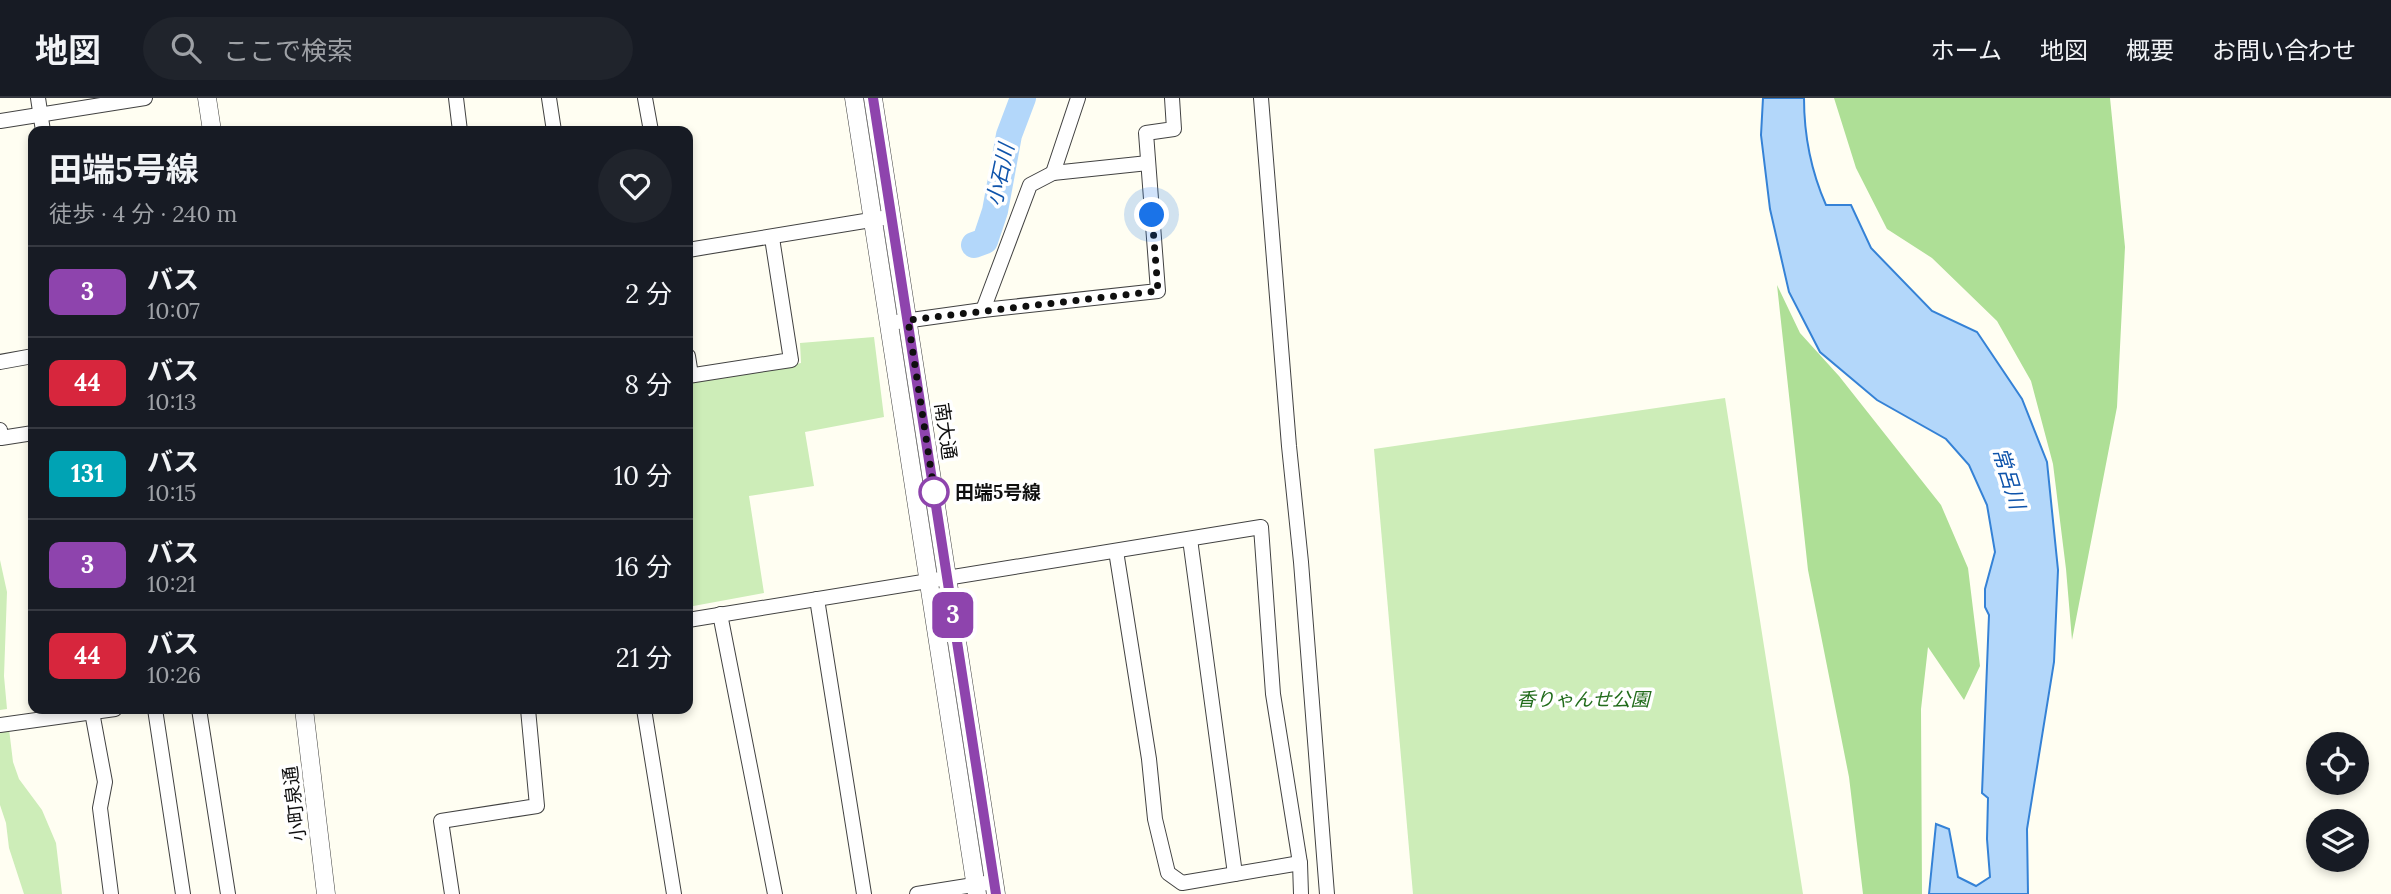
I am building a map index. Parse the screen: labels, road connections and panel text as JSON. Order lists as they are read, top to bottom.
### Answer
{
  "streets": {
    "street": ["南大通", "小町泉通"]
  },
  "water": ["小石川", "常呂川"],
  "parks": ["香りゃんせ公園"],
  "places": ["田端5号線"],
  "lines": ["bus line 3"],
  "page": {
    "header": "地図",
    "search": "ここで検索",
    "nav": [
      "ホーム",
      "地図",
      "概要",
      "お問い合わせ"
    ],
    "on_map": "3",
    "heading": ["田端5号線", "徒歩 · 4 分 · 240 m"],
    "list": [
      {
        "mark": "3",
        "name": "バス",
        "note": "10:07",
        "value": "2 分"
      },
      {
        "mark": "44",
        "name": "バス",
        "note": "10:13",
        "value": "8 分"
      },
      {
        "mark": "131",
        "name": "バス",
        "note": "10:15",
        "value": "10 分"
      },
      {
        "mark": "3",
        "name": "バス",
        "note": "10:21",
        "value": "16 分"
      },
      {
        "mark": "44",
        "name": "バス",
        "note": "10:26",
        "value": "21 分"
      }
    ]
  }
}
